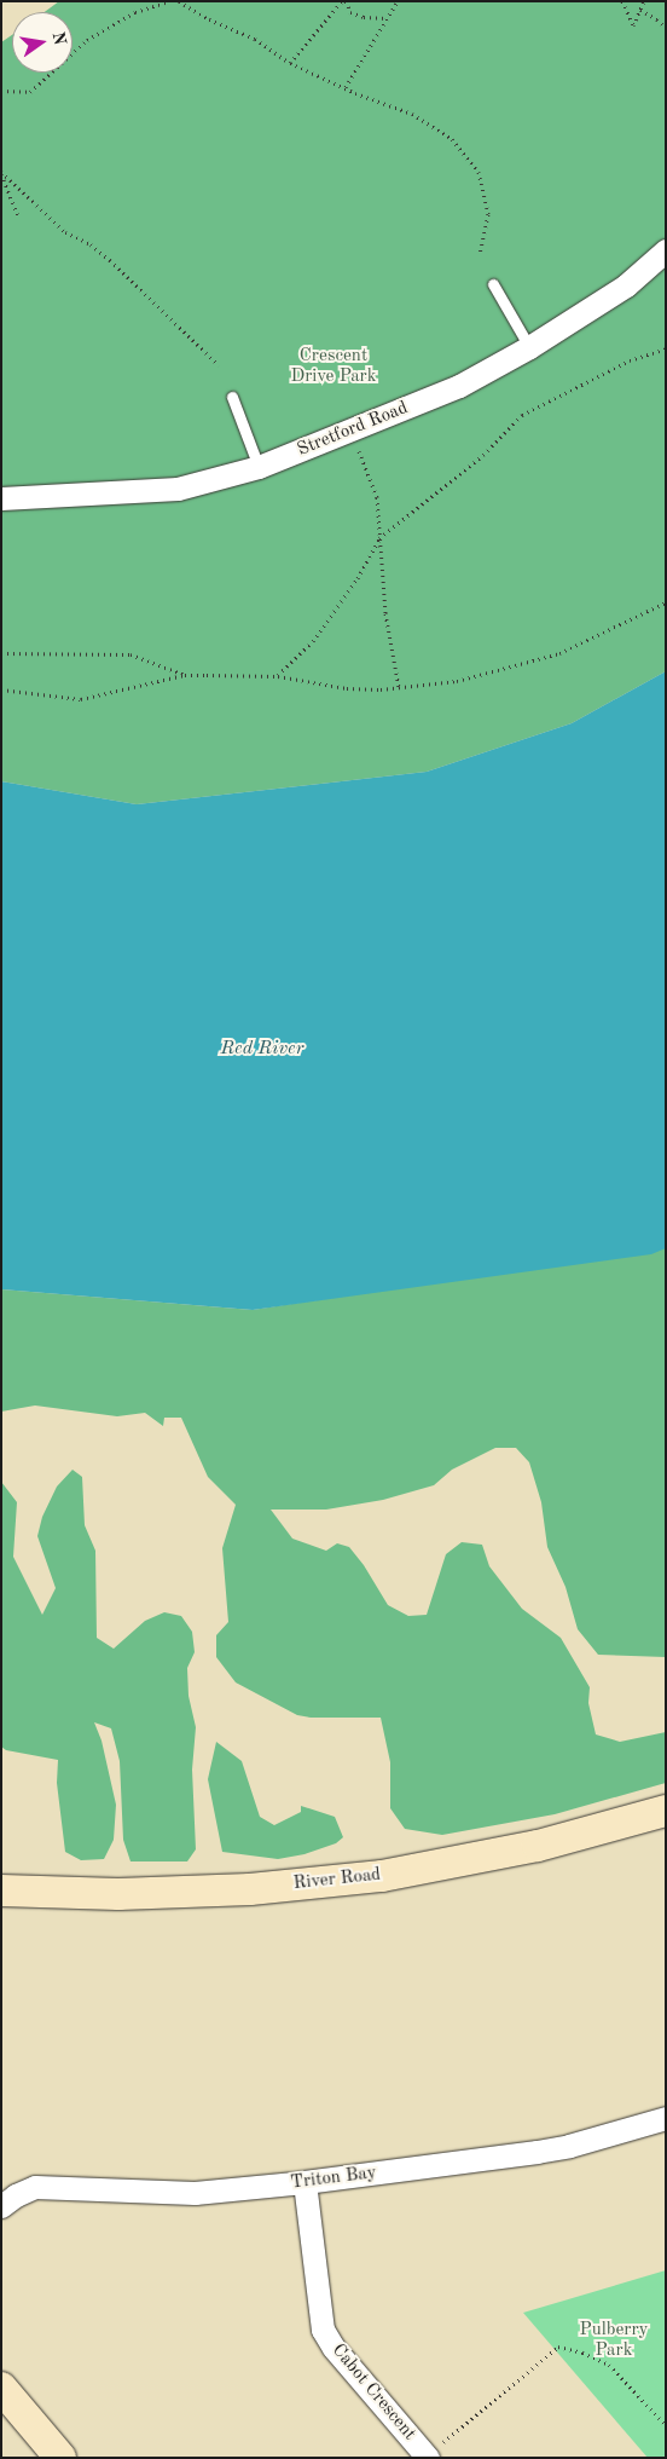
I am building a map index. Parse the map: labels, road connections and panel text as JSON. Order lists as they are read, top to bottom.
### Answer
{
  "streets": {
    "street": [
      "Stretford Road",
      "River Road",
      "Triton Bay",
      "Cabot Crescent"
    ]
  },
  "crossings": [
    ["Triton Bay", "Cabot Crescent"]
  ],
  "water": ["Red River"],
  "parks": ["Crescent Drive Park", "Pulberry Park"],
  "north": "right"
}
